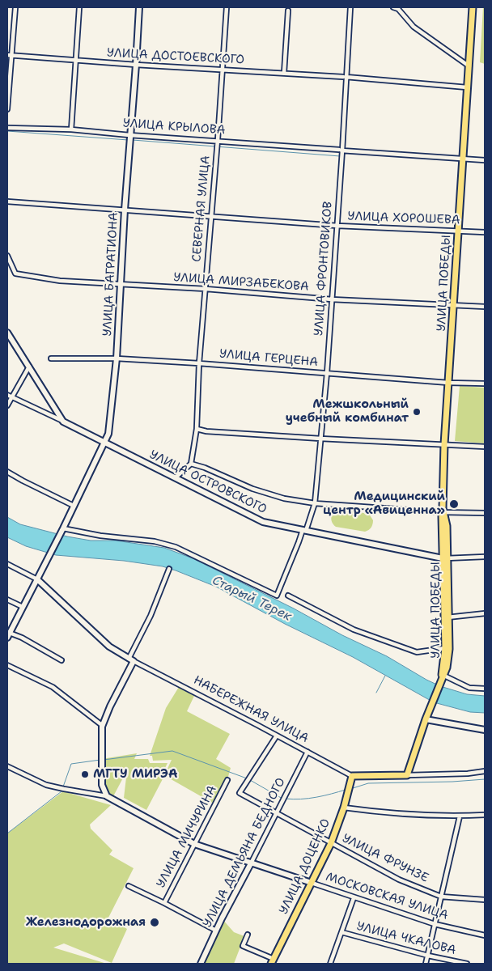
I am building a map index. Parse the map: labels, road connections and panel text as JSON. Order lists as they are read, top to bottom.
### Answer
{
  "streets": {
    "main road": ["УЛИЦА ПОБЕДЫ", "НАБЕРЕЖНАЯ УЛИЦА", "УЛИЦА ДОЦЕНКО"],
    "street": [
      "УЛИЦА ДОСТОЕВСКОГО",
      "УЛИЦА КРЫЛОВА",
      "СЕВЕРНАЯ УЛИЦА",
      "УЛИЦА ХОРОШЕВА",
      "УЛИЦА ФРОНТОВИКОВ",
      "УЛИЦА БАГРАТИОНА",
      "УЛИЦА МИРЗАБЕКОВА",
      "УЛИЦА ГЕРЦЕНА",
      "УЛИЦА ОСТРОВСКОГО",
      "УЛИЦА МИЧУРИНА",
      "УЛИЦА ДЕМЬЯНА БЕДНОГО",
      "УЛИЦА ФРУНЗЕ",
      "МОСКОВСКАЯ УЛИЦА",
      "УЛИЦА ЧКАЛОВА"
    ]
  },
  "crossings": [
    ["УЛИЦА ДОСТОЕВСКОГО", "СЕВЕРНАЯ УЛИЦА"],
    ["УЛИЦА ДОСТОЕВСКОГО", "УЛИЦА ФРОНТОВИКОВ"],
    ["УЛИЦА ДОСТОЕВСКОГО", "УЛИЦА БАГРАТИОНА"],
    ["УЛИЦА ДОСТОЕВСКОГО", "УЛИЦА ПОБЕДЫ"],
    ["УЛИЦА КРЫЛОВА", "СЕВЕРНАЯ УЛИЦА"],
    ["УЛИЦА КРЫЛОВА", "УЛИЦА ФРОНТОВИКОВ"],
    ["УЛИЦА КРЫЛОВА", "УЛИЦА БАГРАТИОНА"],
    ["УЛИЦА КРЫЛОВА", "УЛИЦА ПОБЕДЫ"],
    ["СЕВЕРНАЯ УЛИЦА", "УЛИЦА ХОРОШЕВА"],
    ["СЕВЕРНАЯ УЛИЦА", "УЛИЦА МИРЗАБЕКОВА"],
    ["СЕВЕРНАЯ УЛИЦА", "УЛИЦА ГЕРЦЕНА"],
    ["СЕВЕРНАЯ УЛИЦА", "УЛИЦА ОСТРОВСКОГО"],
    ["УЛИЦА ХОРОШЕВА", "УЛИЦА ФРОНТОВИКОВ"],
    ["УЛИЦА ХОРОШЕВА", "УЛИЦА БАГРАТИОНА"],
    ["УЛИЦА ХОРОШЕВА", "УЛИЦА ПОБЕДЫ"],
    ["УЛИЦА ФРОНТОВИКОВ", "УЛИЦА БАГРАТИОНА"],
    ["УЛИЦА ФРОНТОВИКОВ", "УЛИЦА МИРЗАБЕКОВА"],
    ["УЛИЦА ФРОНТОВИКОВ", "УЛИЦА ГЕРЦЕНА"],
    ["УЛИЦА ФРОНТОВИКОВ", "УЛИЦА ОСТРОВСКОГО"],
    ["УЛИЦА БАГРАТИОНА", "УЛИЦА МИРЗАБЕКОВА"],
    ["УЛИЦА БАГРАТИОНА", "УЛИЦА ГЕРЦЕНА"],
    ["УЛИЦА БАГРАТИОНА", "УЛИЦА ОСТРОВСКОГО"],
    ["УЛИЦА БАГРАТИОНА", "НАБЕРЕЖНАЯ УЛИЦА"],
    ["УЛИЦА МИРЗАБЕКОВА", "УЛИЦА ПОБЕДЫ"],
    ["УЛИЦА ПОБЕДЫ", "УЛИЦА ГЕРЦЕНА"],
    ["УЛИЦА ПОБЕДЫ", "УЛИЦА ОСТРОВСКОГО"],
    ["УЛИЦА ПОБЕДЫ", "НАБЕРЕЖНАЯ УЛИЦА"],
    ["НАБЕРЕЖНАЯ УЛИЦА", "УЛИЦА ДЕМЬЯНА БЕДНОГО"],
    ["НАБЕРЕЖНАЯ УЛИЦА", "УЛИЦА ФРУНЗЕ"],
    ["НАБЕРЕЖНАЯ УЛИЦА", "УЛИЦА ДОЦЕНКО"],
    ["УЛИЦА МИЧУРИНА", "МОСКОВСКАЯ УЛИЦА"],
    ["УЛИЦА ДЕМЬЯНА БЕДНОГО", "УЛИЦА ФРУНЗЕ"],
    ["УЛИЦА ДЕМЬЯНА БЕДНОГО", "МОСКОВСКАЯ УЛИЦА"],
    ["УЛИЦА ФРУНЗЕ", "УЛИЦА ДОЦЕНКО"],
    ["УЛИЦА ДОЦЕНКО", "МОСКОВСКАЯ УЛИЦА"]
  ],
  "water": ["Старый Терек"],
  "places": [
    "Межшкольный учебный комбинат",
    "Медицинский центр «Авиценна»",
    "МГТУ МИРЭА",
    "Железнодорожная"
  ]
}
